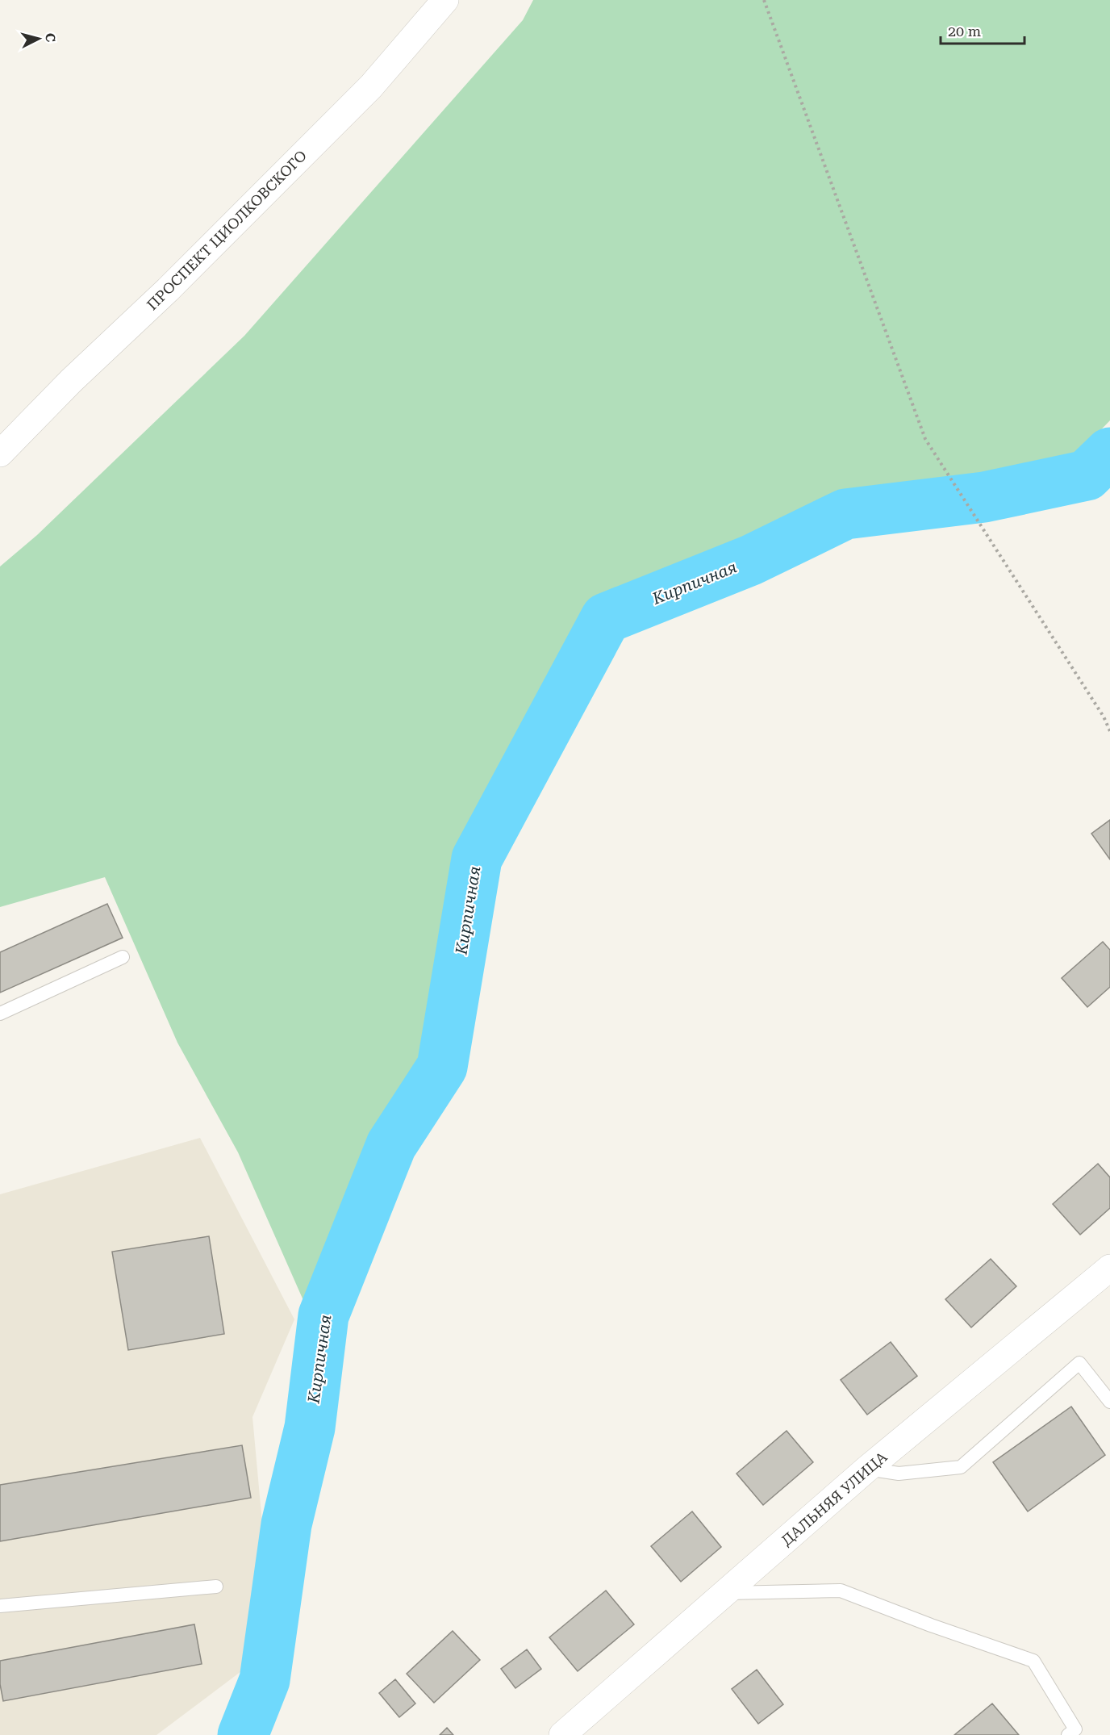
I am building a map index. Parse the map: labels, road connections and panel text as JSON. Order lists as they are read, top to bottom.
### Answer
{
  "streets": {
    "street": ["ПРОСПЕКТ ЦИОЛКОВСКОГО", "ДАЛЬНЯЯ УЛИЦА"]
  },
  "water": ["Кирпичная"],
  "scale_bar": "20 m",
  "north": "right"
}
